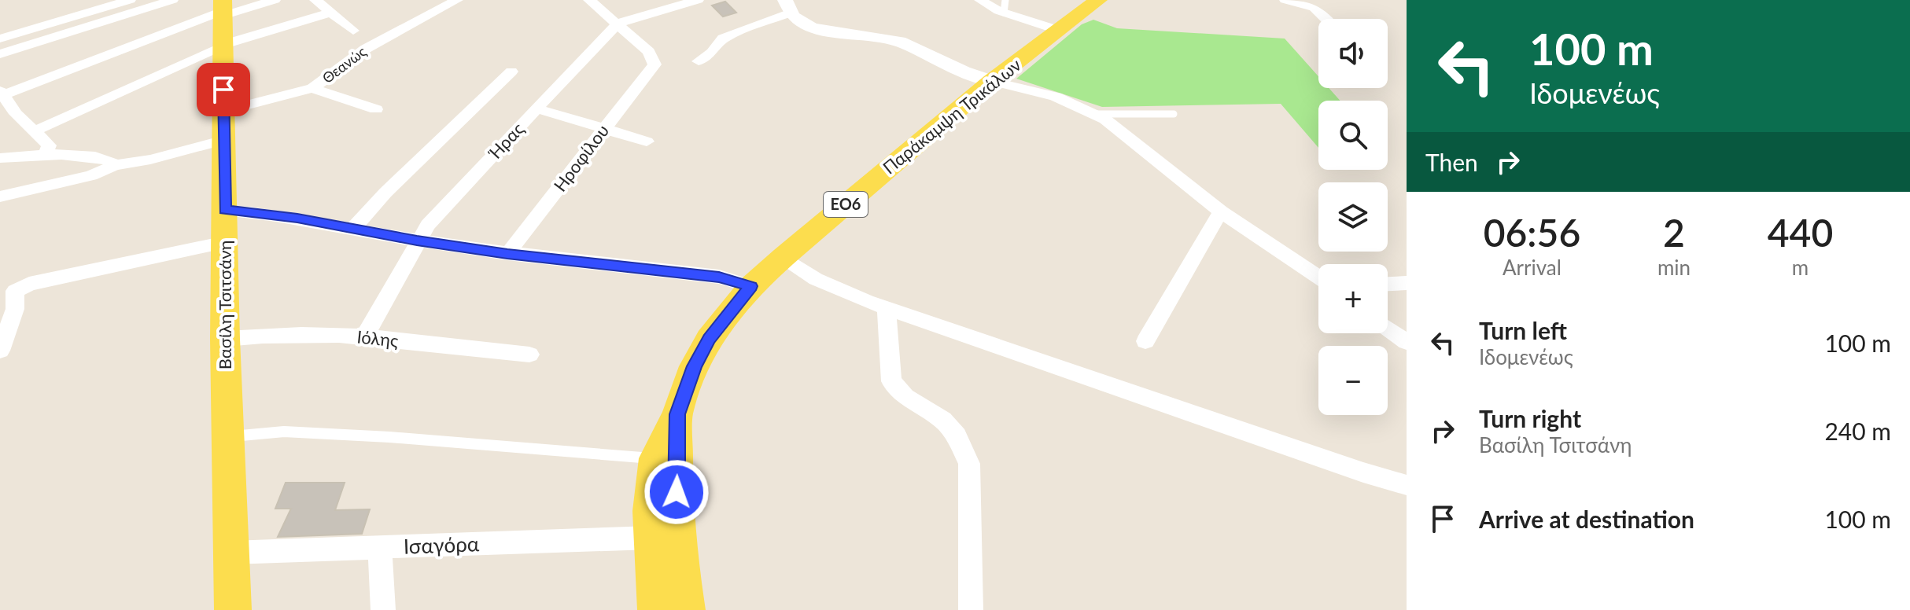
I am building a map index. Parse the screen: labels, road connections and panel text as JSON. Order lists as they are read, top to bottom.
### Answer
{
  "streets": {
    "main road": ["Παράκαμψη Τρικάλων", "ΕΟ6", "Βασίλη Τσιτσάνη"],
    "street": [
      "Θεανώς",
      "Ήρας",
      "Ηροφίλου",
      "Ιόλης",
      "Ισαγόρα"
    ]
  },
  "crossings": [
    ["Θεανώς", "Βασίλη Τσιτσάνη"],
    ["Παράκαμψη Τρικάλων", "Ισαγόρα"],
    ["Ήρας", "Ηροφίλου"],
    ["Ήρας", "Ιόλης"],
    ["Βασίλη Τσιτσάνη", "Ιόλης"],
    ["Βασίλη Τσιτσάνη", "Ισαγόρα"]
  ],
  "page": {
    "turn": ["100 m", "Ιδομενέως"],
    "map_buttons": ["+", "−"],
    "then": "Then",
    "eta": [
      "06:56",
      "Arrival",
      "2",
      "min",
      "440",
      "m"
    ],
    "list": [
      {
        "name": "Turn left",
        "note": "Ιδομενέως",
        "value": "100 m"
      },
      {
        "name": "Turn right",
        "note": "Βασίλη Τσιτσάνη",
        "value": "240 m"
      },
      {
        "name": "Arrive at destination",
        "value": "100 m"
      }
    ]
  }
}
